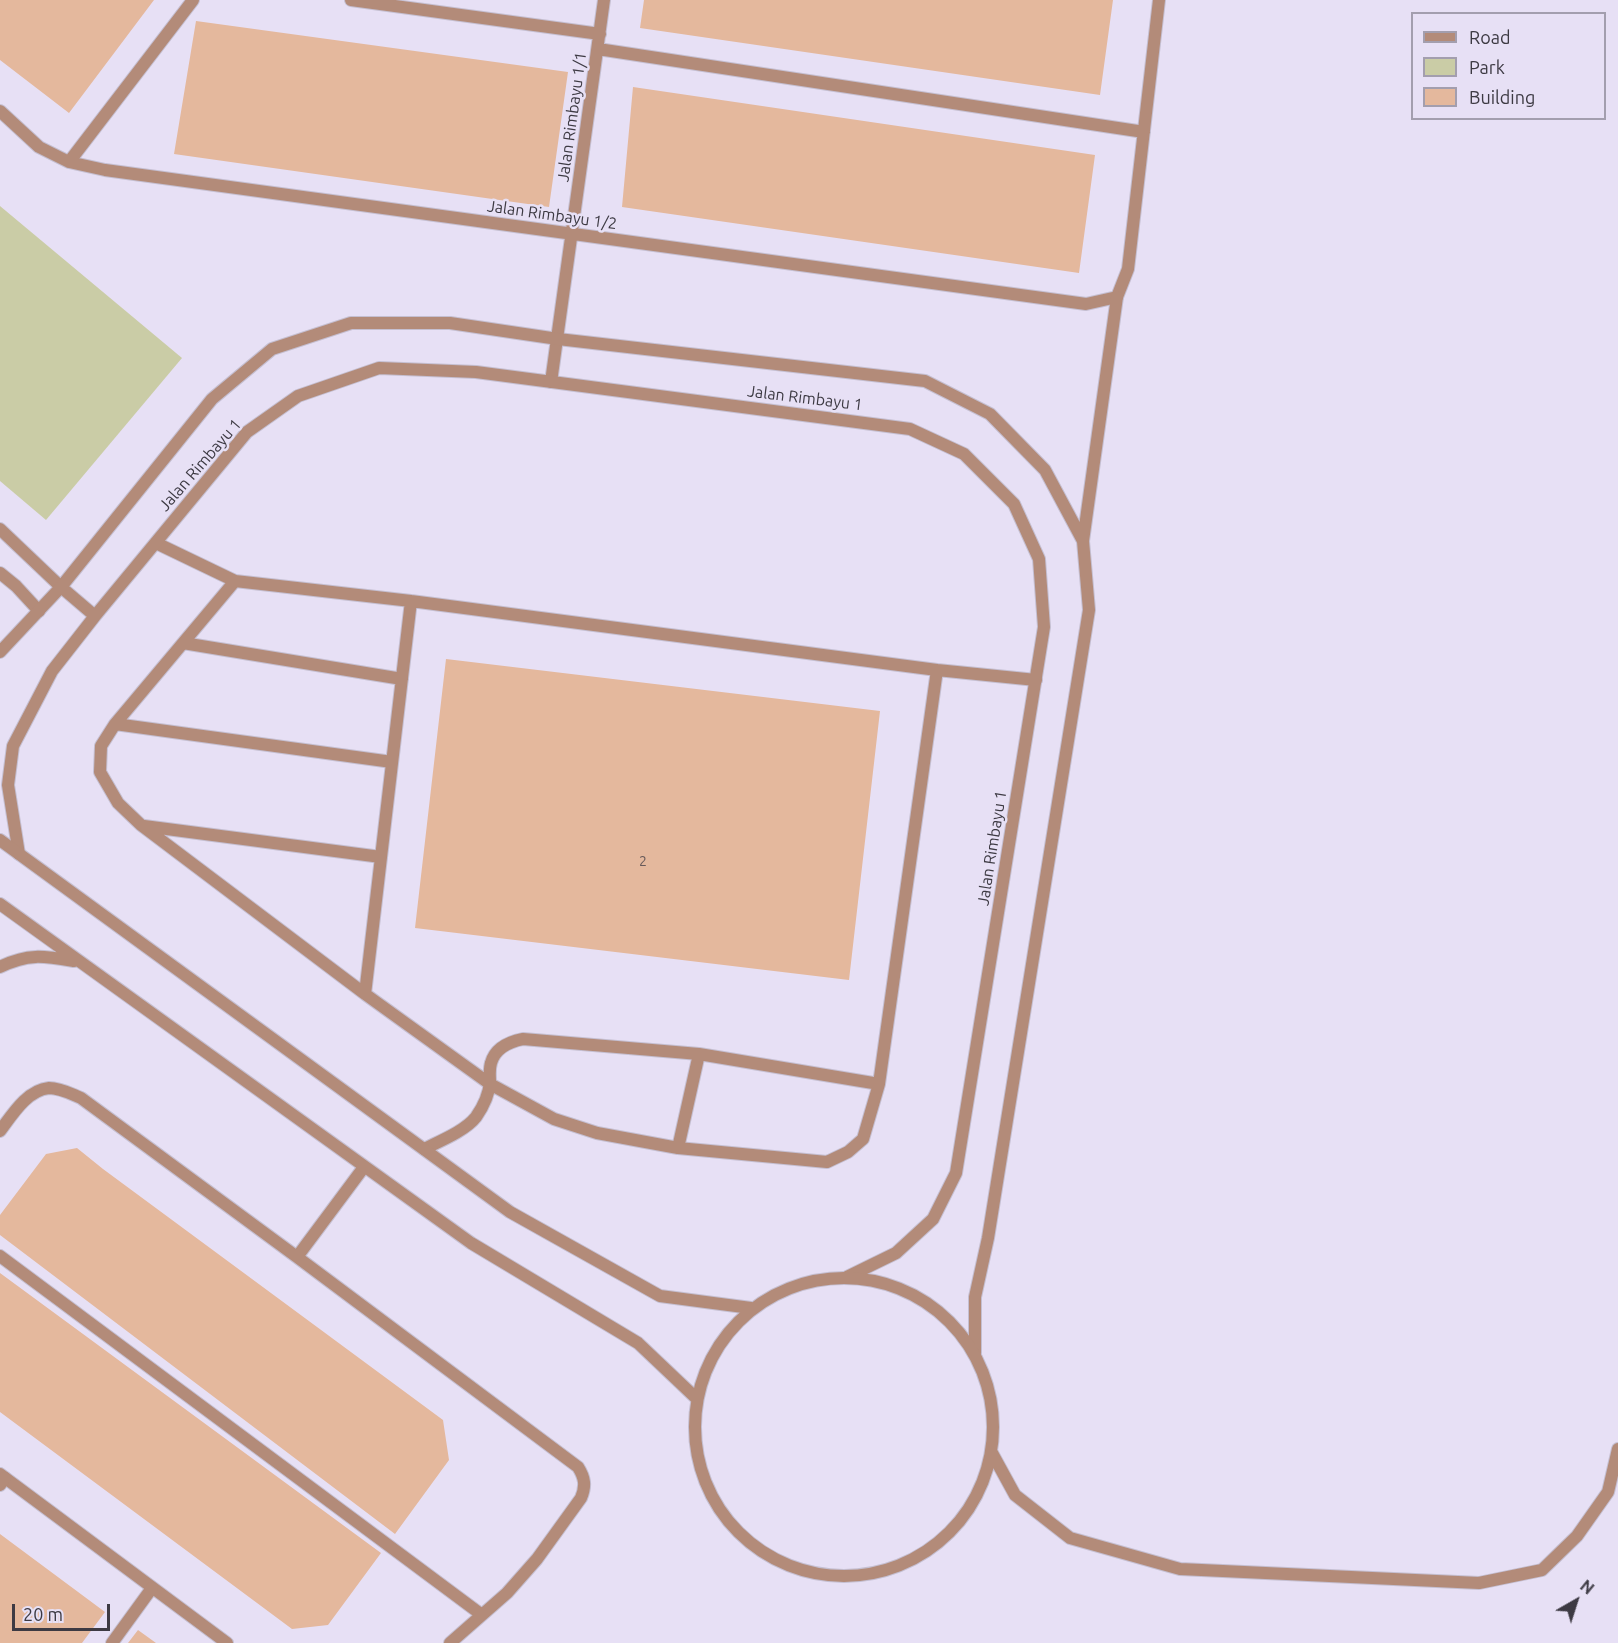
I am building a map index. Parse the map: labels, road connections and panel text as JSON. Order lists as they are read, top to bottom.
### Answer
{
  "streets": {
    "street": ["Jalan Rimbayu 1/1", "Jalan Rimbayu 1/2", "Jalan Rimbayu 1"]
  },
  "crossings": [
    ["Jalan Rimbayu 1/1", "Jalan Rimbayu 1/2"],
    ["Jalan Rimbayu 1/1", "Jalan Rimbayu 1"]
  ],
  "house_numbers": ["2"],
  "legend": ["Road", "Park", "Building"],
  "scale_bar": "20 m",
  "north": "top right"
}
